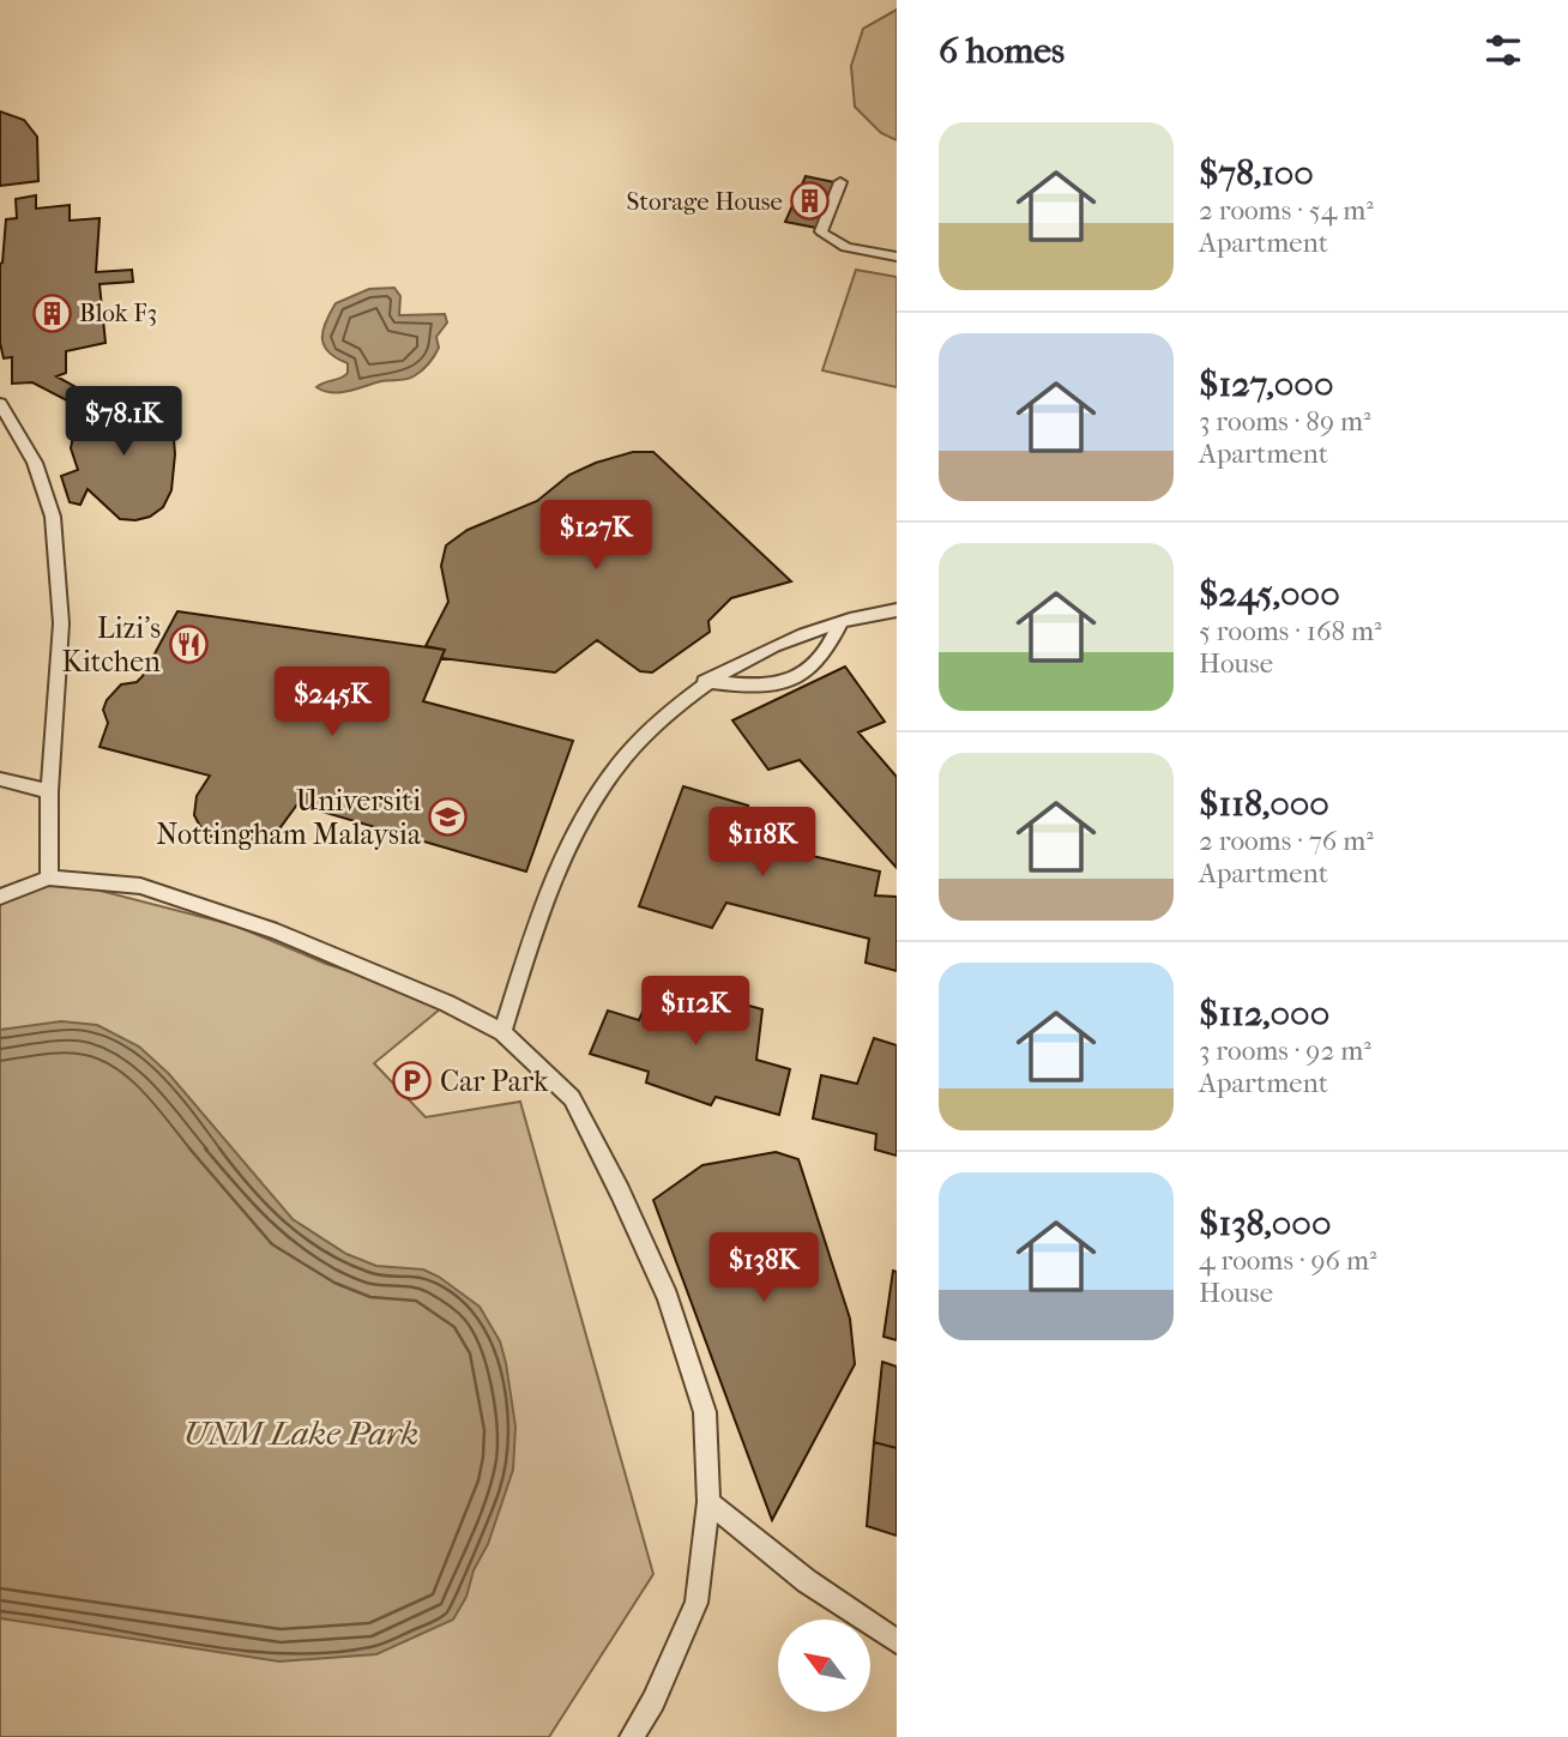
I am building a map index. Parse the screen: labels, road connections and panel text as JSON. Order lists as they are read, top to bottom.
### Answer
{
  "parks": ["UNM Lake Park"],
  "places": {
    "building": ["Storage House", "Blok F3"],
    "restaurant": ["Lizi's Kitchen"],
    "school or university": ["Universiti Nottingham Malaysia"],
    "parking": ["Car Park"]
  },
  "north": "top left",
  "page": {
    "heading": "6 homes",
    "list": [
      {
        "name": "$78,100",
        "note": "2 rooms · 54 m² · Apartment"
      },
      {
        "name": "$127,000",
        "note": "3 rooms · 89 m² · Apartment"
      },
      {
        "name": "$245,000",
        "note": "5 rooms · 168 m² · House"
      },
      {
        "name": "$118,000",
        "note": "2 rooms · 76 m² · Apartment"
      },
      {
        "name": "$112,000",
        "note": "3 rooms · 92 m² · Apartment"
      },
      {
        "name": "$138,000",
        "note": "4 rooms · 96 m² · House"
      }
    ],
    "price": [
      "$78.1K",
      "$127K",
      "$245K",
      "$118K",
      "$112K",
      "$138K"
    ]
  }
}
